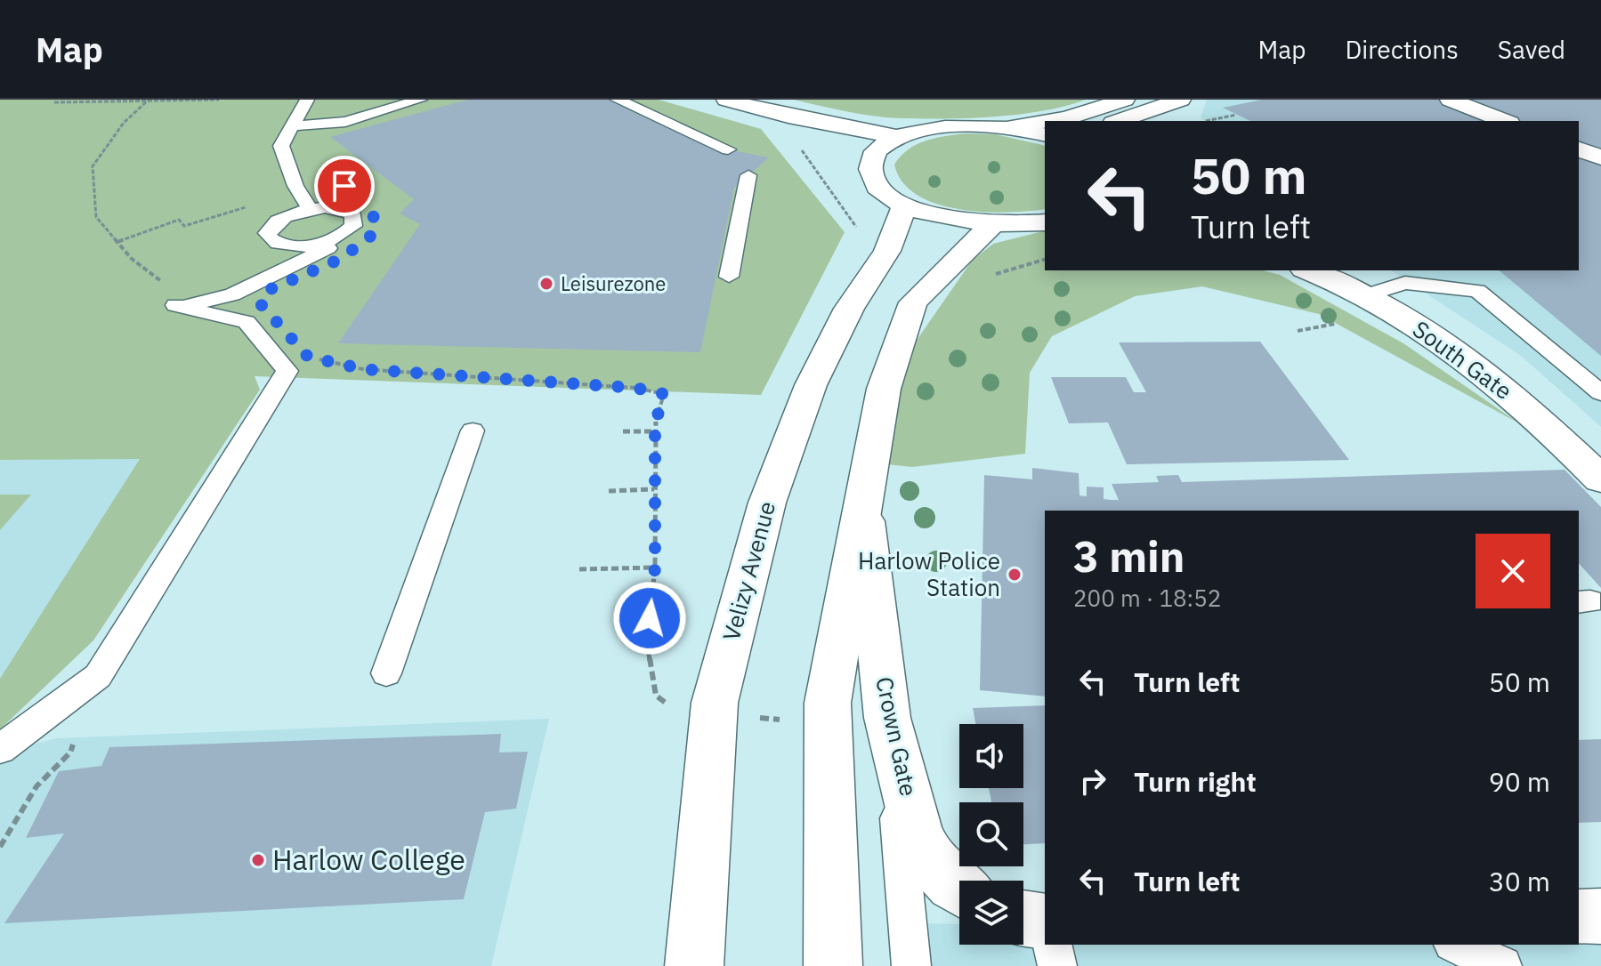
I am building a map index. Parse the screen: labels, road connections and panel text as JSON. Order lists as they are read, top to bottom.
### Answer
{
  "streets": {
    "main road": ["South Gate", "Velizy Avenue", "Crown Gate"]
  },
  "places": ["Leisurezone", "Harlow Police Station", "Harlow College"],
  "page": {
    "header": "Map",
    "nav": ["Map", "Directions", "Saved"],
    "turn": ["50 m", "Turn left"],
    "heading": ["3 min", "200 m · 18:52"],
    "list": [
      {
        "name": "Turn left",
        "value": "50 m"
      },
      {
        "name": "Turn right",
        "value": "90 m"
      },
      {
        "name": "Turn left",
        "value": "30 m"
      }
    ]
  }
}
